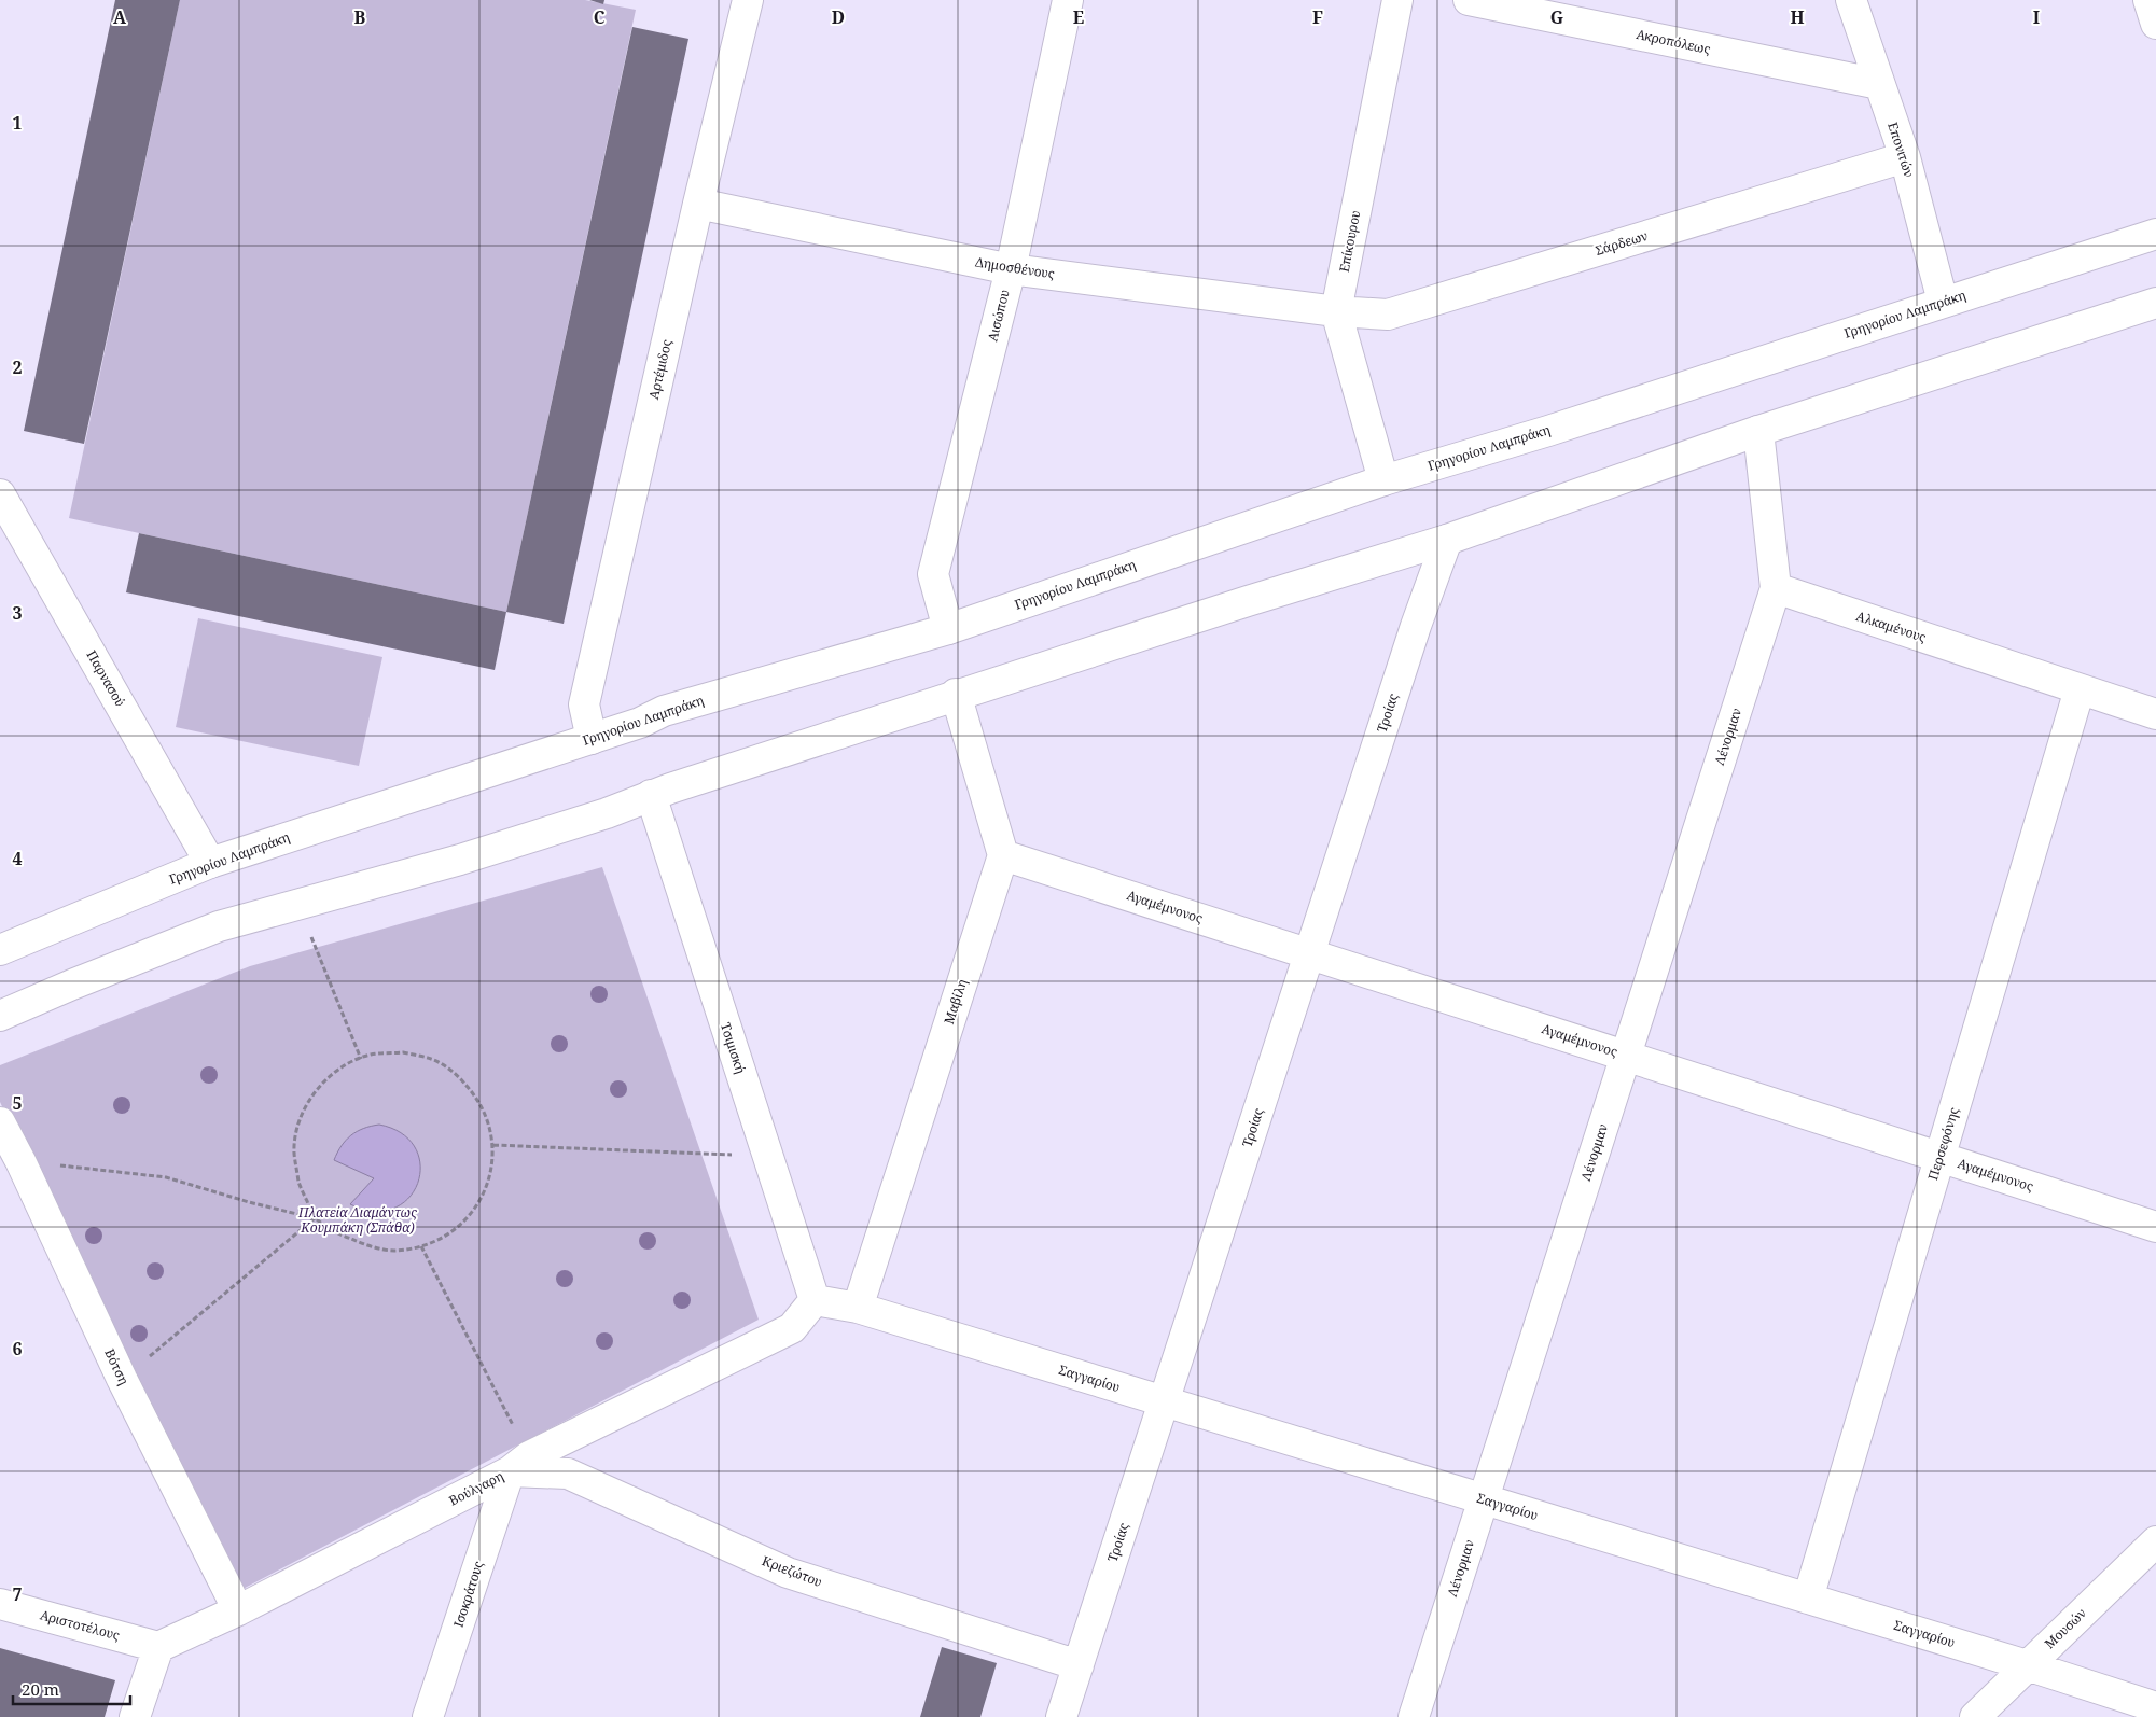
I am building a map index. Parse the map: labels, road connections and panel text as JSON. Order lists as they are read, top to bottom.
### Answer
{
  "streets": {
    "street": [
      "Ακροπόλεως",
      "Επονιτών",
      "Επίκουρου",
      "Σάρδεων",
      "Δημοσθένους",
      "Γρηγορίου Λαμπράκη",
      "Αισώπου",
      "Αρτέμιδος",
      "Αλκαμένους",
      "Παρνασού",
      "Τροίας",
      "Λένορμαν",
      "Αγαμέμνονος",
      "Μαβίλη",
      "Τσιμισκή",
      "Περσεφόνης",
      "Βότση",
      "Σαγγαρίου",
      "Βούλγαρη",
      "Κριεζώτου",
      "Ισοκράτους",
      "Αριστοτέλους",
      "Μουσών"
    ]
  },
  "crossings": [
    ["Ακροπόλεως", "Επονιτών"],
    ["Επονιτών", "Σάρδεων"],
    ["Επονιτών", "Γρηγορίου Λαμπράκη"],
    ["Επίκουρου", "Σάρδεων"],
    ["Επίκουρου", "Δημοσθένους"],
    ["Επίκουρου", "Γρηγορίου Λαμπράκη"],
    ["Σάρδεων", "Δημοσθένους"],
    ["Δημοσθένους", "Αισώπου"],
    ["Δημοσθένους", "Αρτέμιδος"],
    ["Γρηγορίου Λαμπράκη", "Αισώπου"],
    ["Γρηγορίου Λαμπράκη", "Αρτέμιδος"],
    ["Γρηγορίου Λαμπράκη", "Παρνασού"],
    ["Αλκαμένους", "Λένορμαν"],
    ["Αλκαμένους", "Περσεφόνης"],
    ["Τροίας", "Αγαμέμνονος"],
    ["Τροίας", "Σαγγαρίου"],
    ["Τροίας", "Κριεζώτου"],
    ["Λένορμαν", "Αγαμέμνονος"],
    ["Λένορμαν", "Σαγγαρίου"],
    ["Αγαμέμνονος", "Μαβίλη"],
    ["Αγαμέμνονος", "Περσεφόνης"],
    ["Μαβίλη", "Σαγγαρίου"],
    ["Τσιμισκή", "Σαγγαρίου"],
    ["Τσιμισκή", "Βούλγαρη"],
    ["Περσεφόνης", "Σαγγαρίου"],
    ["Βότση", "Βούλγαρη"],
    ["Σαγγαρίου", "Βούλγαρη"],
    ["Σαγγαρίου", "Μουσών"],
    ["Βούλγαρη", "Κριεζώτου"],
    ["Βούλγαρη", "Ισοκράτους"],
    ["Βούλγαρη", "Αριστοτέλους"],
    ["Κριεζώτου", "Ισοκράτους"]
  ],
  "parks": ["Πλατεία Διαμάντως Κουμπάκη (Σπάθα)"],
  "scale_bar": "20 m",
  "grid": {
    "columns": [
      "A",
      "B",
      "C",
      "D",
      "E",
      "F",
      "G",
      "H",
      "I"
    ],
    "rows": [
      "1",
      "2",
      "3",
      "4",
      "5",
      "6",
      "7"
    ]
  }
}
